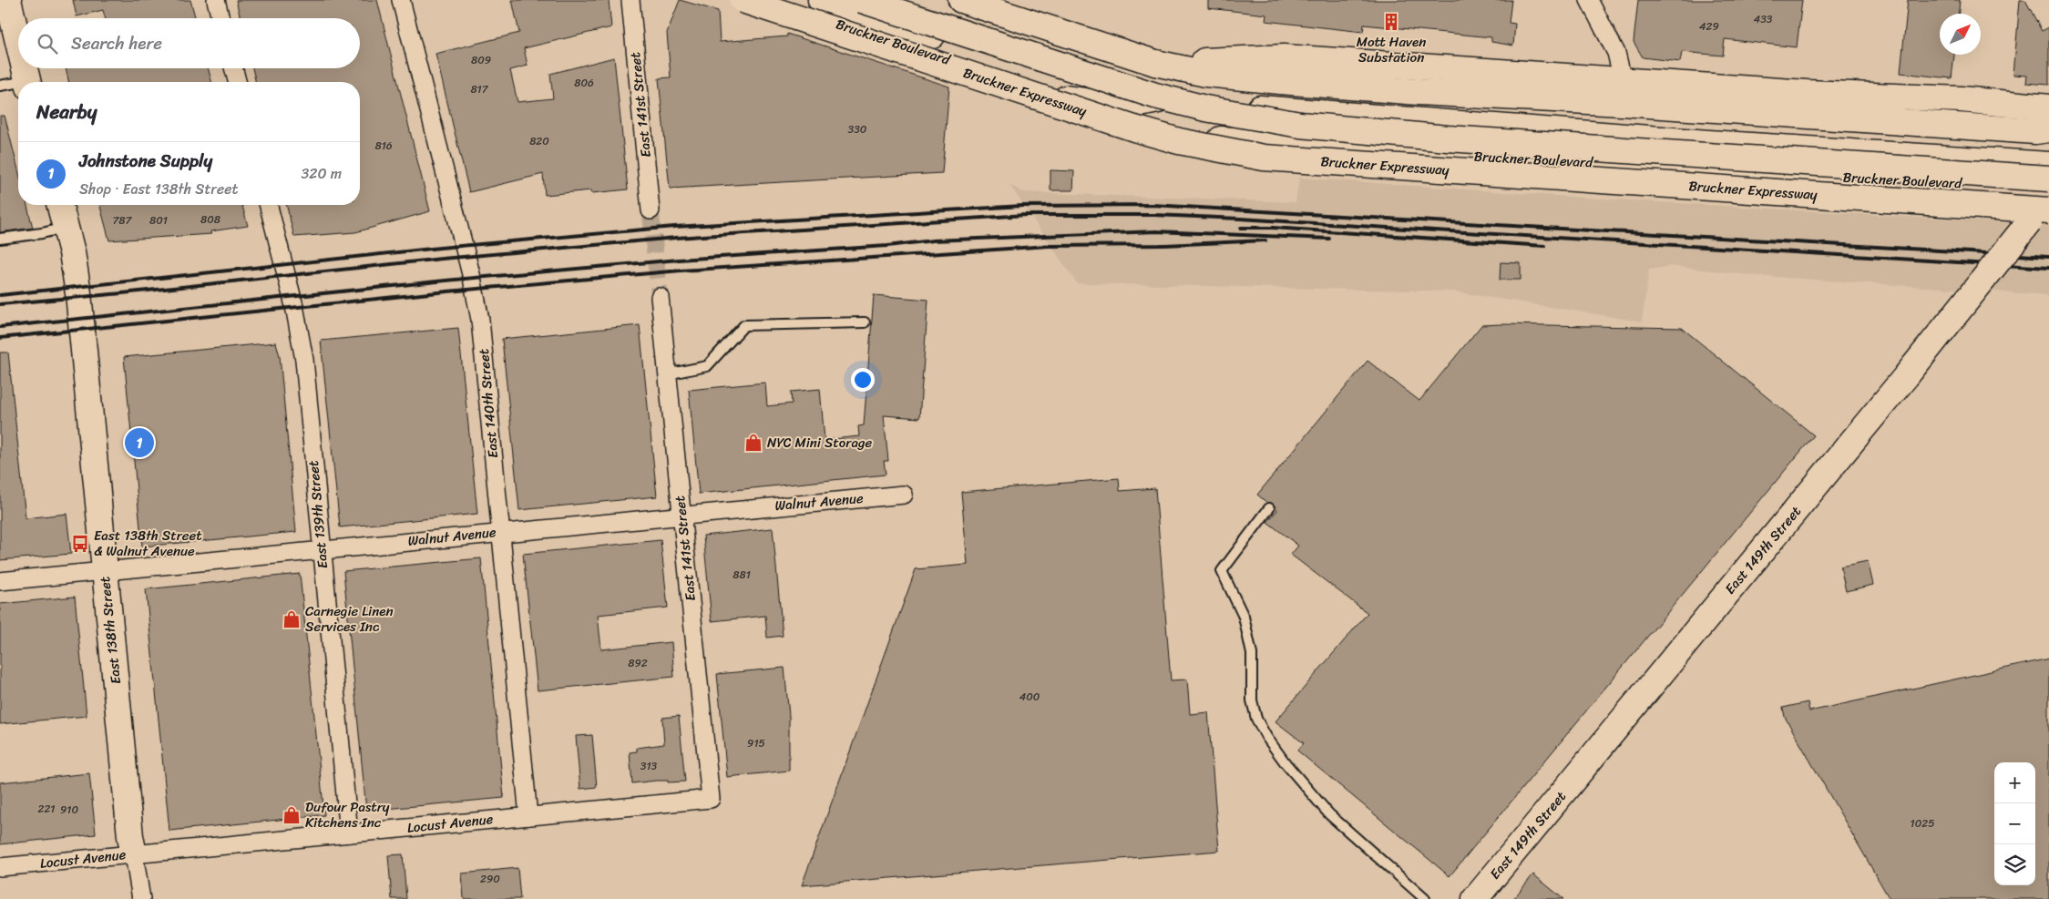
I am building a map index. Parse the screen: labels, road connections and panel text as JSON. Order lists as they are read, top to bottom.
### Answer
{
  "streets": {
    "main road": [
      "Bruckner Boulevard",
      "Bruckner Expressway",
      "East 149th Street",
      "East 138th Street"
    ],
    "street": [
      "East 141st Street",
      "East 140th Street",
      "Walnut Avenue",
      "East 139th Street",
      "Locust Avenue"
    ]
  },
  "crossings": [
    ["Bruckner Expressway", "East 149th Street"],
    ["East 141st Street", "Walnut Avenue"],
    ["East 141st Street", "Locust Avenue"],
    ["East 140th Street", "Walnut Avenue"],
    ["East 140th Street", "Locust Avenue"],
    ["Walnut Avenue", "East 139th Street"],
    ["Walnut Avenue", "East 138th Street"],
    ["East 139th Street", "Locust Avenue"],
    ["East 138th Street", "Locust Avenue"]
  ],
  "places": {
    "building": ["Mott Haven Substation"],
    "shop": ["NYC Mini Storage", "Carnegie Linen Services Inc", "Dufour Pastry Kitchens Inc"],
    "bus stop": ["East 138th Street & Walnut Avenue"]
  },
  "house_numbers": [
    "433",
    "429",
    "809",
    "806",
    "817",
    "330",
    "820",
    "816",
    "808",
    "787",
    "801",
    "881",
    "892",
    "400",
    "915",
    "313",
    "221",
    "910",
    "1025",
    "290"
  ],
  "north": "top right",
  "page": {
    "search": "Search here",
    "heading": "Nearby",
    "list": [
      {
        "mark": "1",
        "name": "Johnstone Supply",
        "note": "Shop · East 138th Street",
        "value": "320 m"
      }
    ],
    "pins": "1",
    "map_buttons": ["+", "−"]
  }
}
